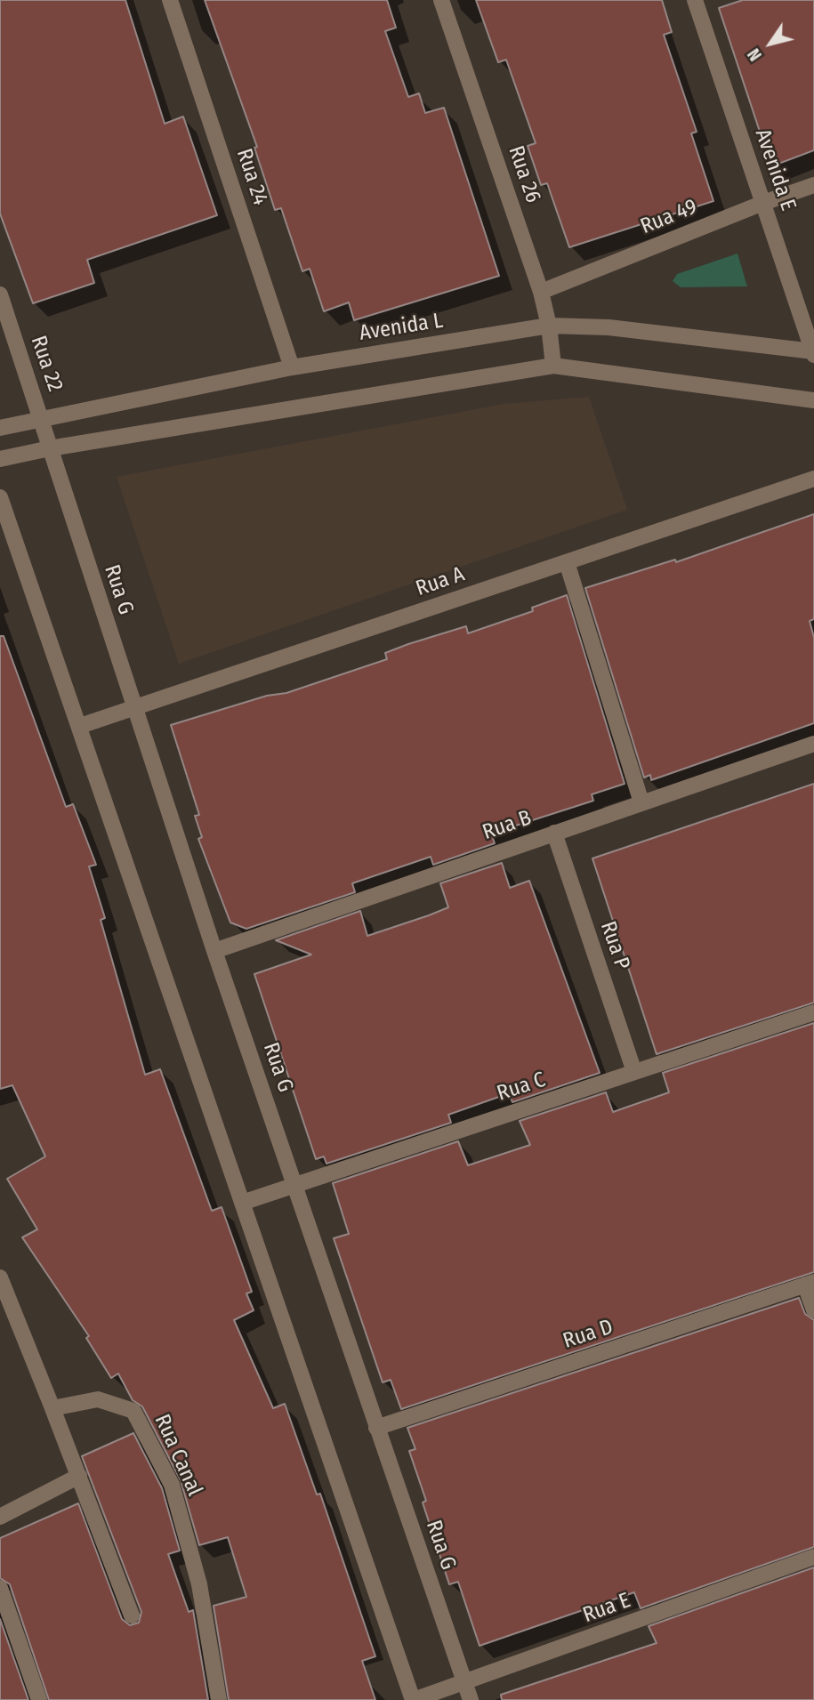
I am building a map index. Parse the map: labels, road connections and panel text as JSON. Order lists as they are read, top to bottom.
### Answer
{
  "streets": {
    "street": [
      "Avenida E",
      "Rua 26",
      "Rua 24",
      "Rua 49",
      "Avenida L",
      "Rua 22",
      "Rua A",
      "Rua G",
      "Rua B",
      "Rua P",
      "Rua C",
      "Rua D",
      "Rua Canal",
      "Rua E"
    ]
  },
  "crossings": [
    ["Avenida E", "Rua 49"],
    ["Avenida E", "Avenida L"],
    ["Rua 26", "Rua 49"],
    ["Rua 26", "Avenida L"],
    ["Rua 24", "Avenida L"],
    ["Avenida L", "Rua 22"],
    ["Rua 22", "Rua G"],
    ["Rua A", "Rua G"],
    ["Rua G", "Rua B"],
    ["Rua G", "Rua C"],
    ["Rua G", "Rua D"],
    ["Rua G", "Rua E"],
    ["Rua B", "Rua P"],
    ["Rua P", "Rua C"]
  ],
  "north": "bottom left"
}
